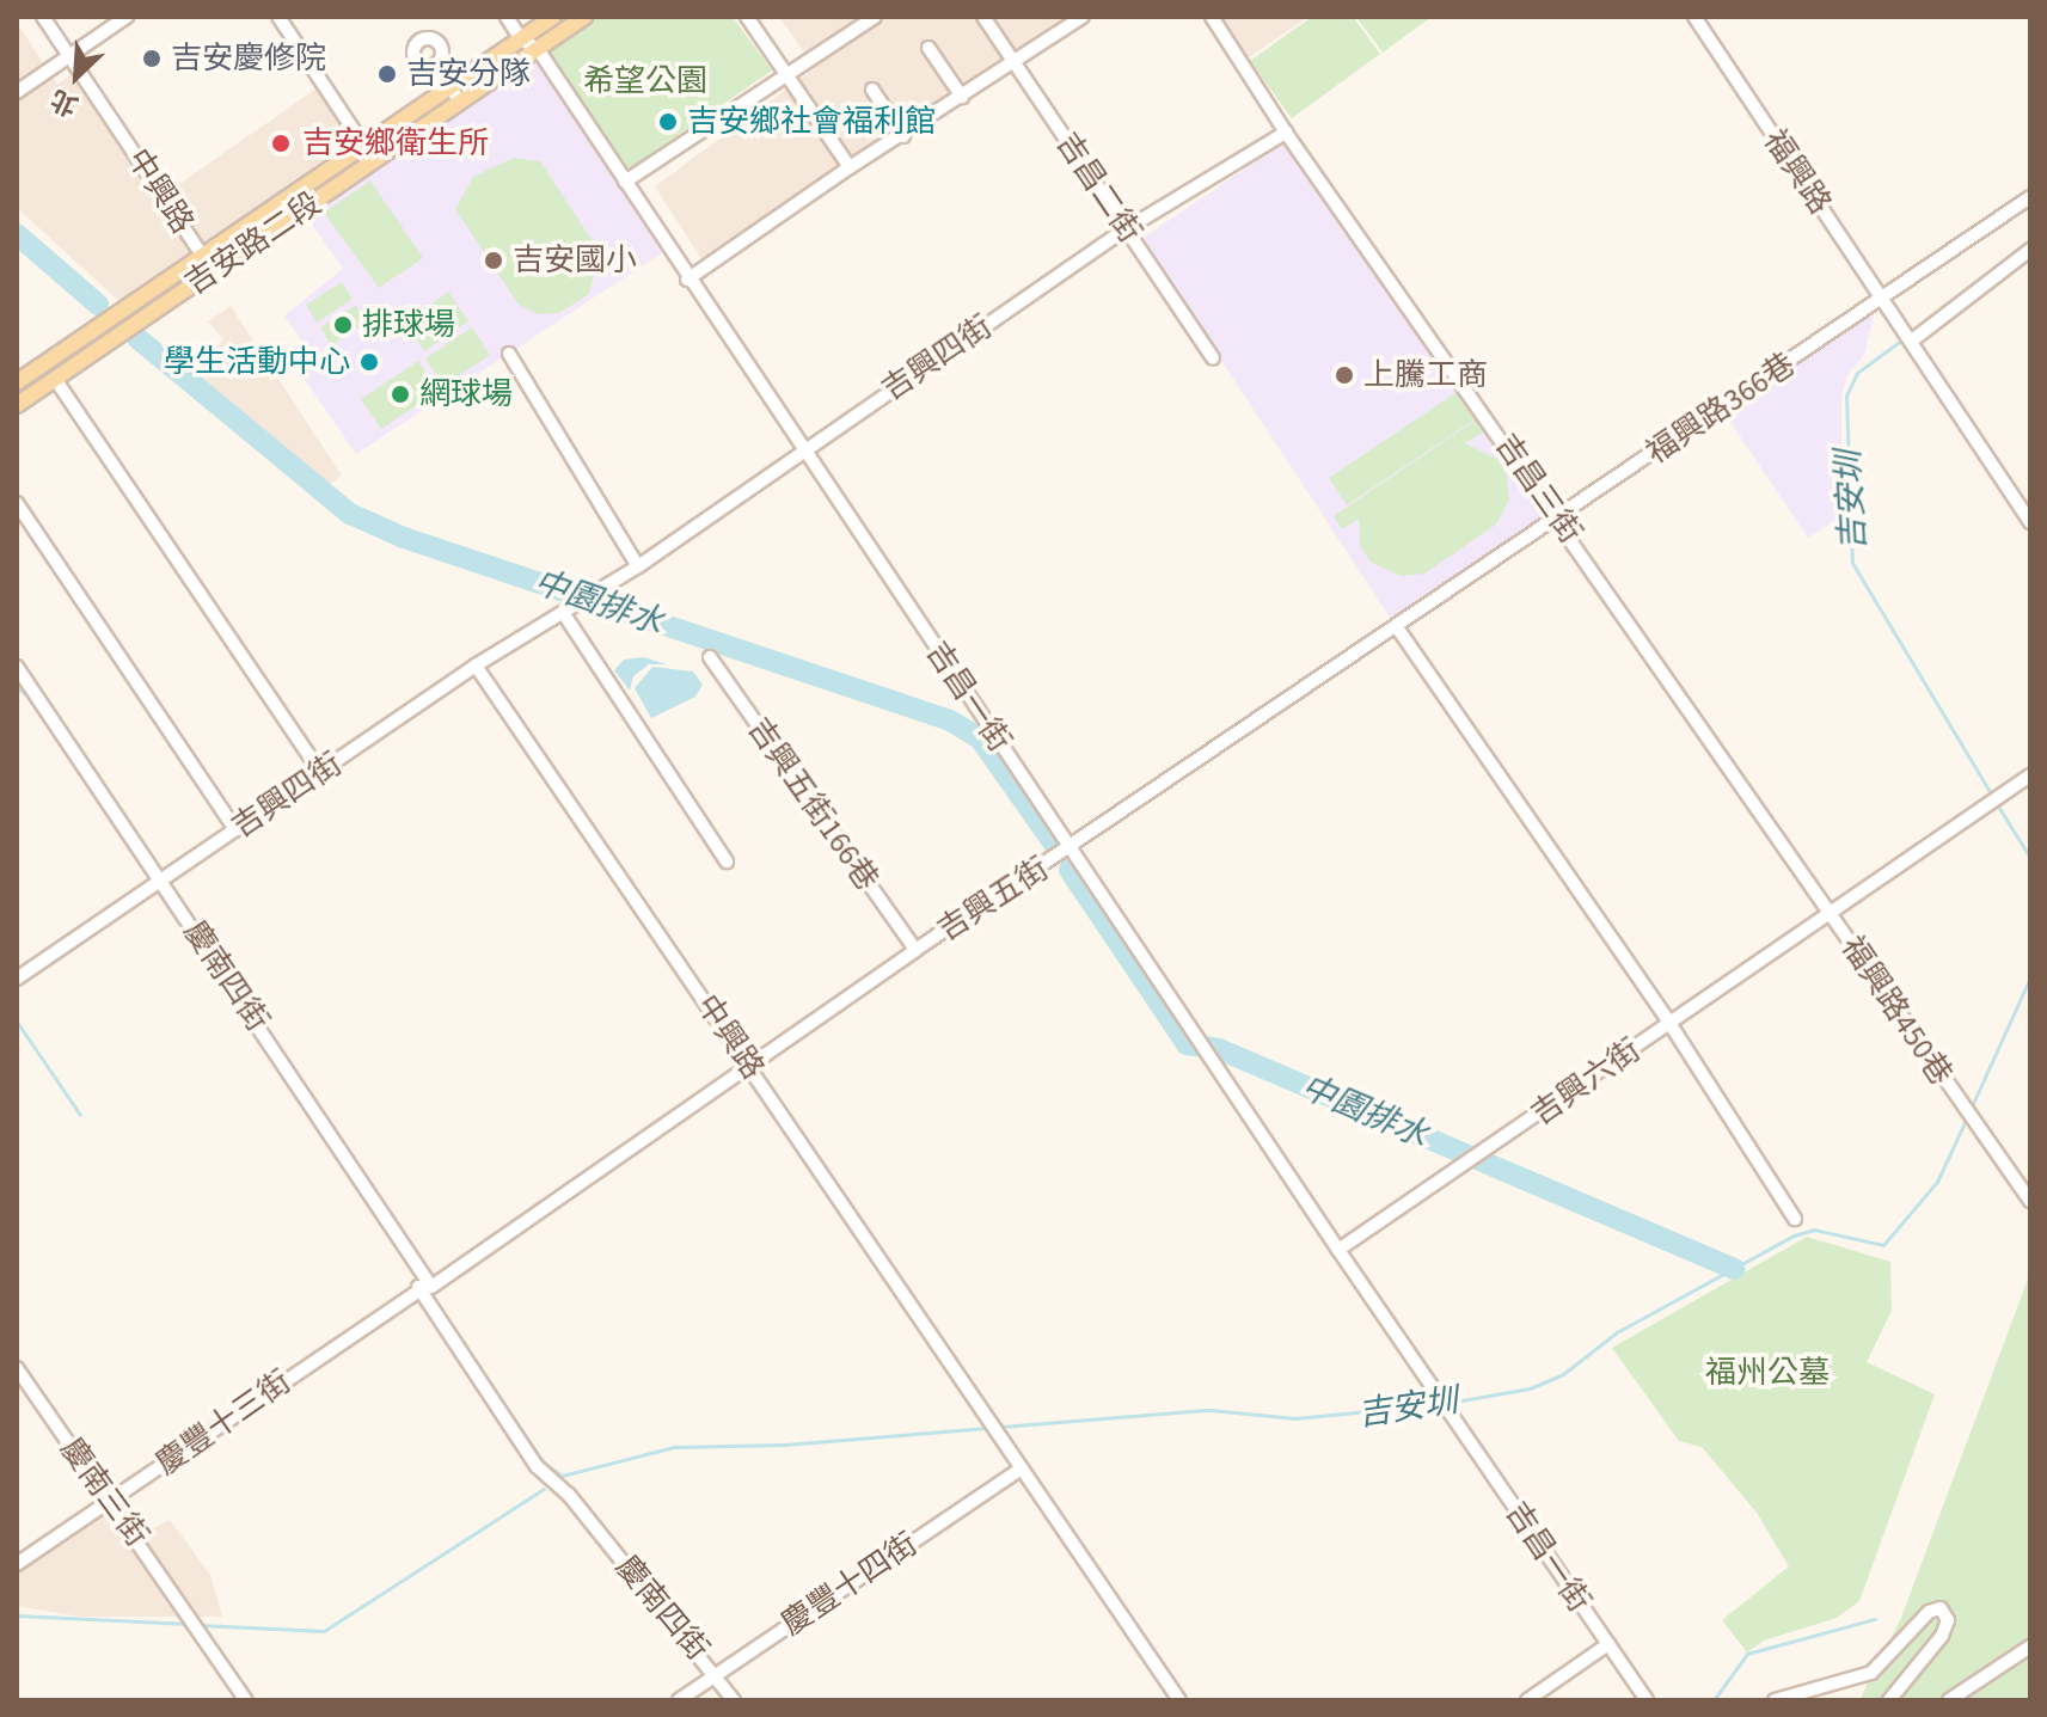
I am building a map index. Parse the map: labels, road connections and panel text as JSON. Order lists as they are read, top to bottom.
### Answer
{
  "streets": {
    "main road": ["吉安路二段"],
    "street": [
      "福興路",
      "吉昌二街",
      "中興路",
      "吉興四街",
      "福興路366巷",
      "吉昌三街",
      "吉昌一街",
      "吉興五街166巷",
      "吉興五街",
      "慶南四街",
      "福興路450巷",
      "吉興六街",
      "慶豐十三街",
      "慶南三街",
      "慶豐十四街"
    ]
  },
  "crossings": [
    ["福興路", "福興路366巷"],
    ["吉昌二街", "吉興四街"],
    ["中興路", "吉安路二段"],
    ["中興路", "吉興四街"],
    ["中興路", "吉興五街"],
    ["中興路", "慶豐十四街"],
    ["吉安路二段", "吉昌一街"],
    ["吉興四街", "吉昌三街"],
    ["吉興四街", "吉昌一街"],
    ["吉興四街", "慶南四街"],
    ["福興路366巷", "吉昌三街"],
    ["福興路366巷", "吉興五街"],
    ["吉昌三街", "吉興五街"],
    ["吉昌三街", "福興路450巷"],
    ["吉昌三街", "吉興六街"],
    ["吉昌一街", "吉興五街"],
    ["吉昌一街", "吉興六街"],
    ["吉興五街166巷", "吉興五街"],
    ["吉興五街", "慶南四街"],
    ["吉興五街", "慶豐十三街"],
    ["慶南四街", "慶豐十三街"],
    ["慶南四街", "慶豐十四街"],
    ["福興路450巷", "吉興六街"],
    ["慶豐十三街", "慶南三街"]
  ],
  "water": ["吉安圳", "中園排水"],
  "parks": ["希望公園", "福州公墓"],
  "places": [
    "吉安慶修院",
    "吉安分隊",
    "吉安鄉社會福利館",
    "吉安鄉衛生所",
    "吉安國小",
    "排球場",
    "學生活動中心",
    "上騰工商",
    "網球場"
  ],
  "north": "bottom left"
}
